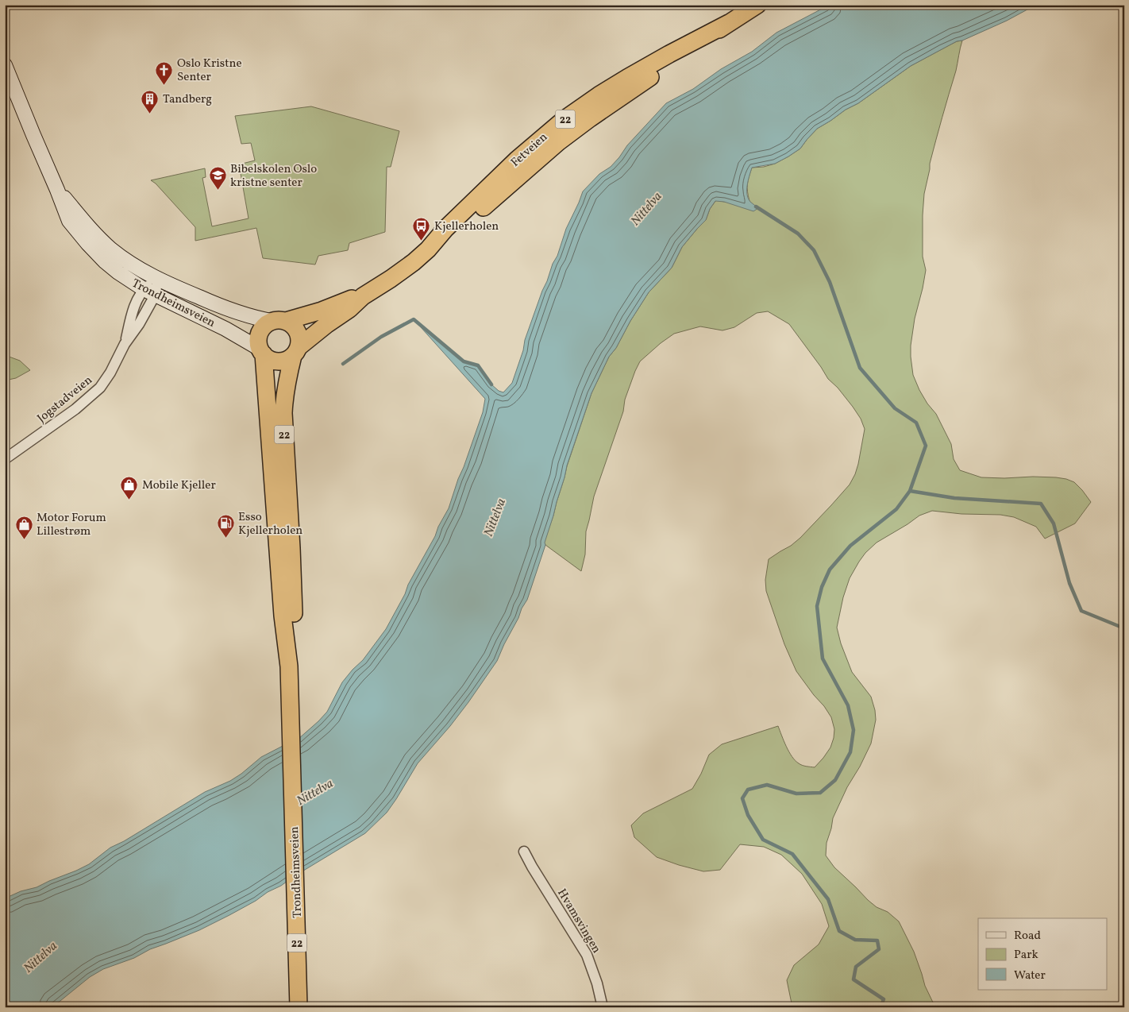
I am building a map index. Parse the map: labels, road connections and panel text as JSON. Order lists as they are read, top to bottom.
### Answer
{
  "streets": {
    "highway": ["22", "Fetveien", "Trondheimsveien"],
    "street": ["Jogstadveien", "Hvamsvingen"]
  },
  "crossings": [
    ["22", "Fetveien"],
    ["22", "Trondheimsveien"],
    ["Fetveien", "Trondheimsveien"],
    ["Trondheimsveien", "Jogstadveien"]
  ],
  "water": ["Nittelva"],
  "places": {
    "church": ["Oslo Kristne Senter"],
    "building": ["Tandberg"],
    "school or university": ["Bibelskolen Oslo kristne senter"],
    "bus stop": ["Kjellerholen"],
    "shop": ["Mobile Kjeller", "Motor Forum Lillestrøm"],
    "fuel station": ["Esso Kjellerholen"]
  },
  "legend": ["Road", "Park", "Water"]
}
